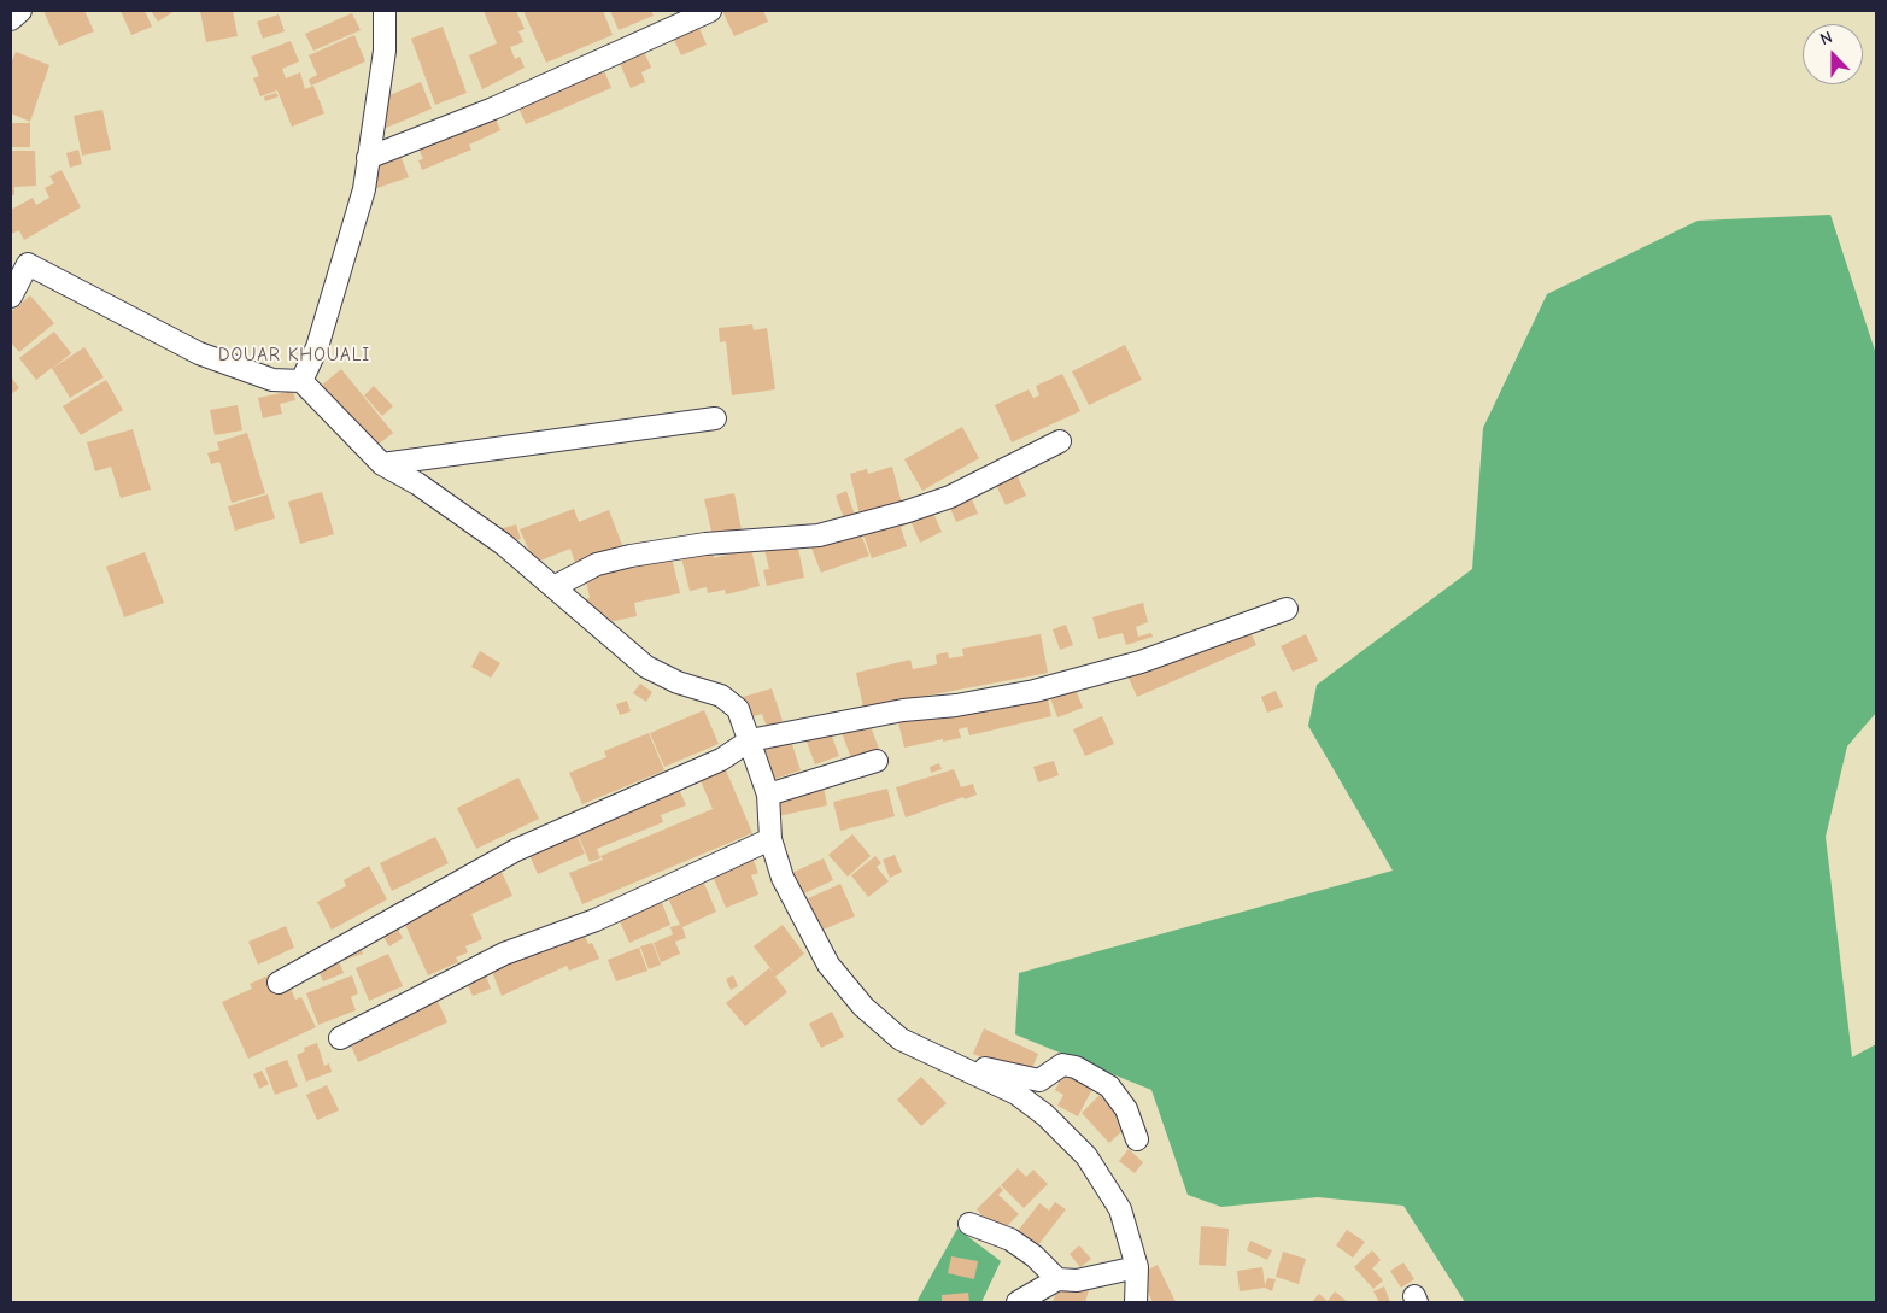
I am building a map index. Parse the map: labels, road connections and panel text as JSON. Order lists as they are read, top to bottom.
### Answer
{
  "districts": ["DOUAR KHOUALI"],
  "north": "top"
}
